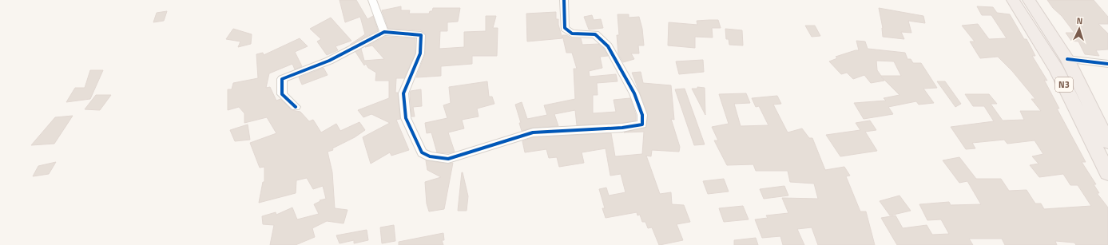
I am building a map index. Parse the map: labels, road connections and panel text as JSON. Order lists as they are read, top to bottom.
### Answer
{
  "streets": {
    "highway": ["N3"]
  },
  "north": "top"
}
